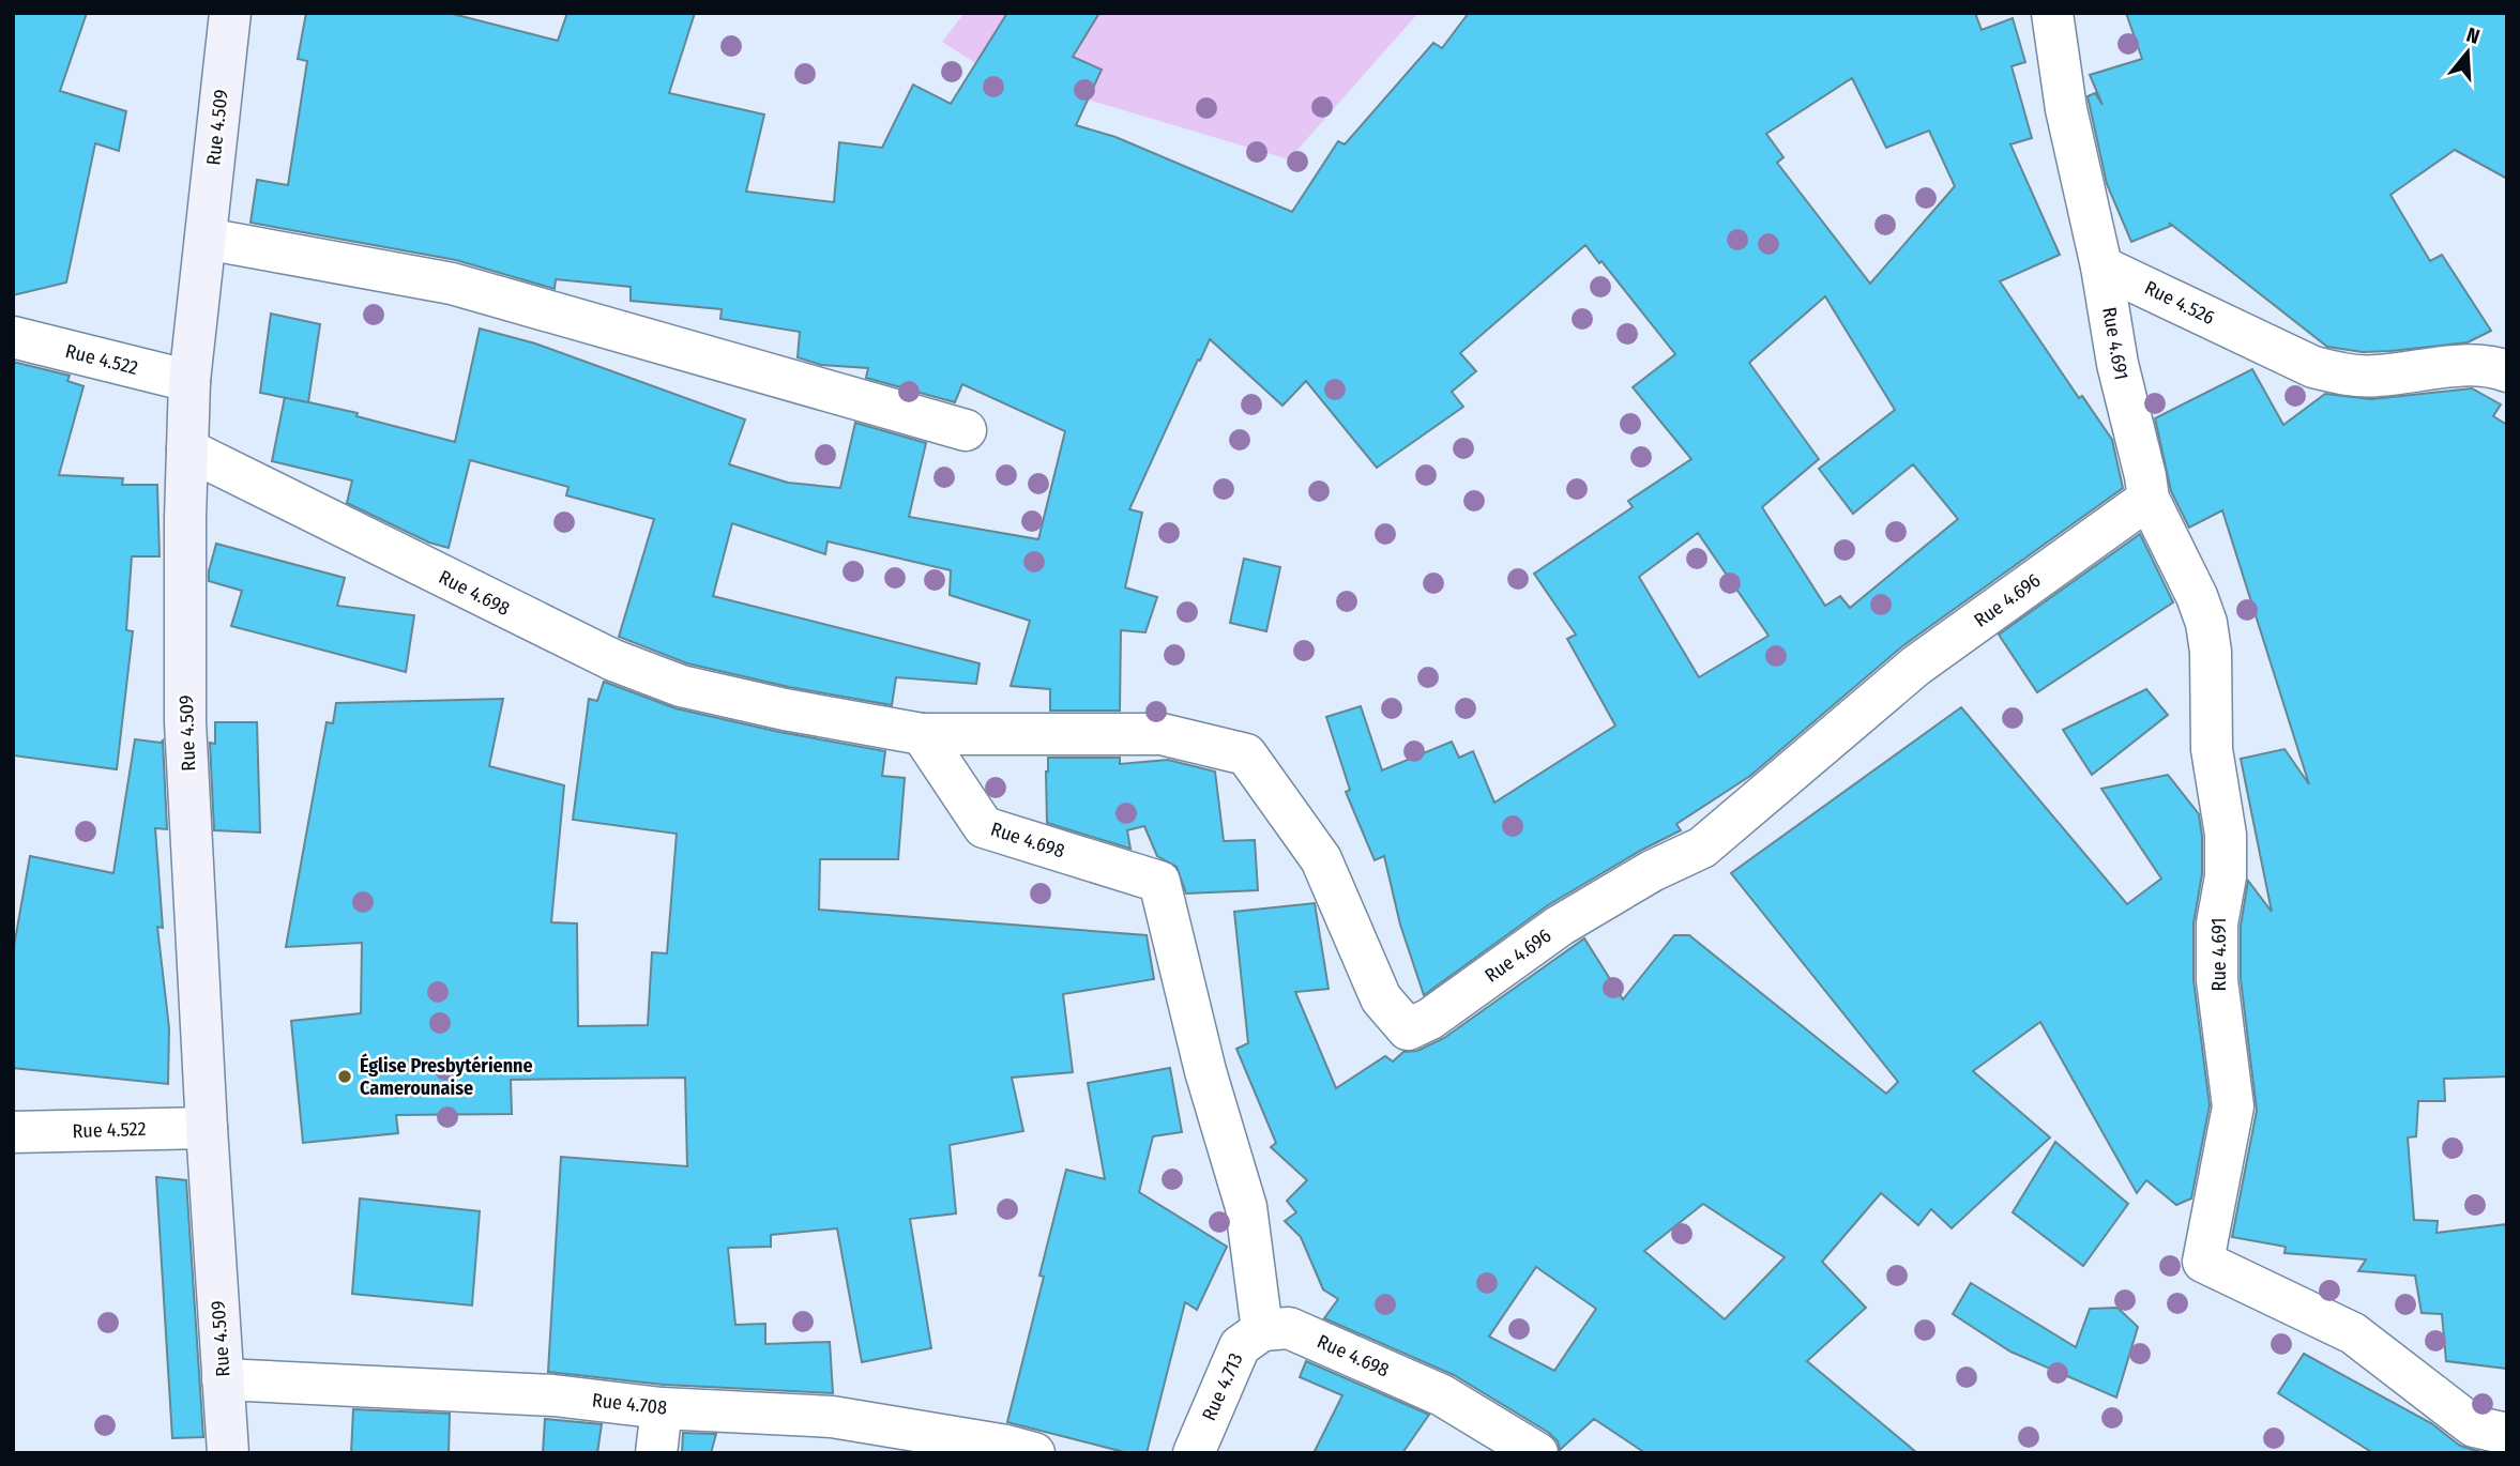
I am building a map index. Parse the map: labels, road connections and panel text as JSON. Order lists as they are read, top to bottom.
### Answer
{
  "streets": {
    "street": [
      "Rue 4.509",
      "Rue 4.526",
      "Rue 4.691",
      "Rue 4.522",
      "Rue 4.698",
      "Rue 4.696",
      "Rue 4.713",
      "Rue 4.708"
    ]
  },
  "crossings": [
    ["Rue 4.509", "Rue 4.522"],
    ["Rue 4.509", "Rue 4.698"],
    ["Rue 4.509", "Rue 4.708"],
    ["Rue 4.526", "Rue 4.691"],
    ["Rue 4.691", "Rue 4.696"],
    ["Rue 4.698", "Rue 4.696"],
    ["Rue 4.698", "Rue 4.713"]
  ],
  "places": ["Église Presbytérienne Camerounaise"],
  "north": "top"
}
